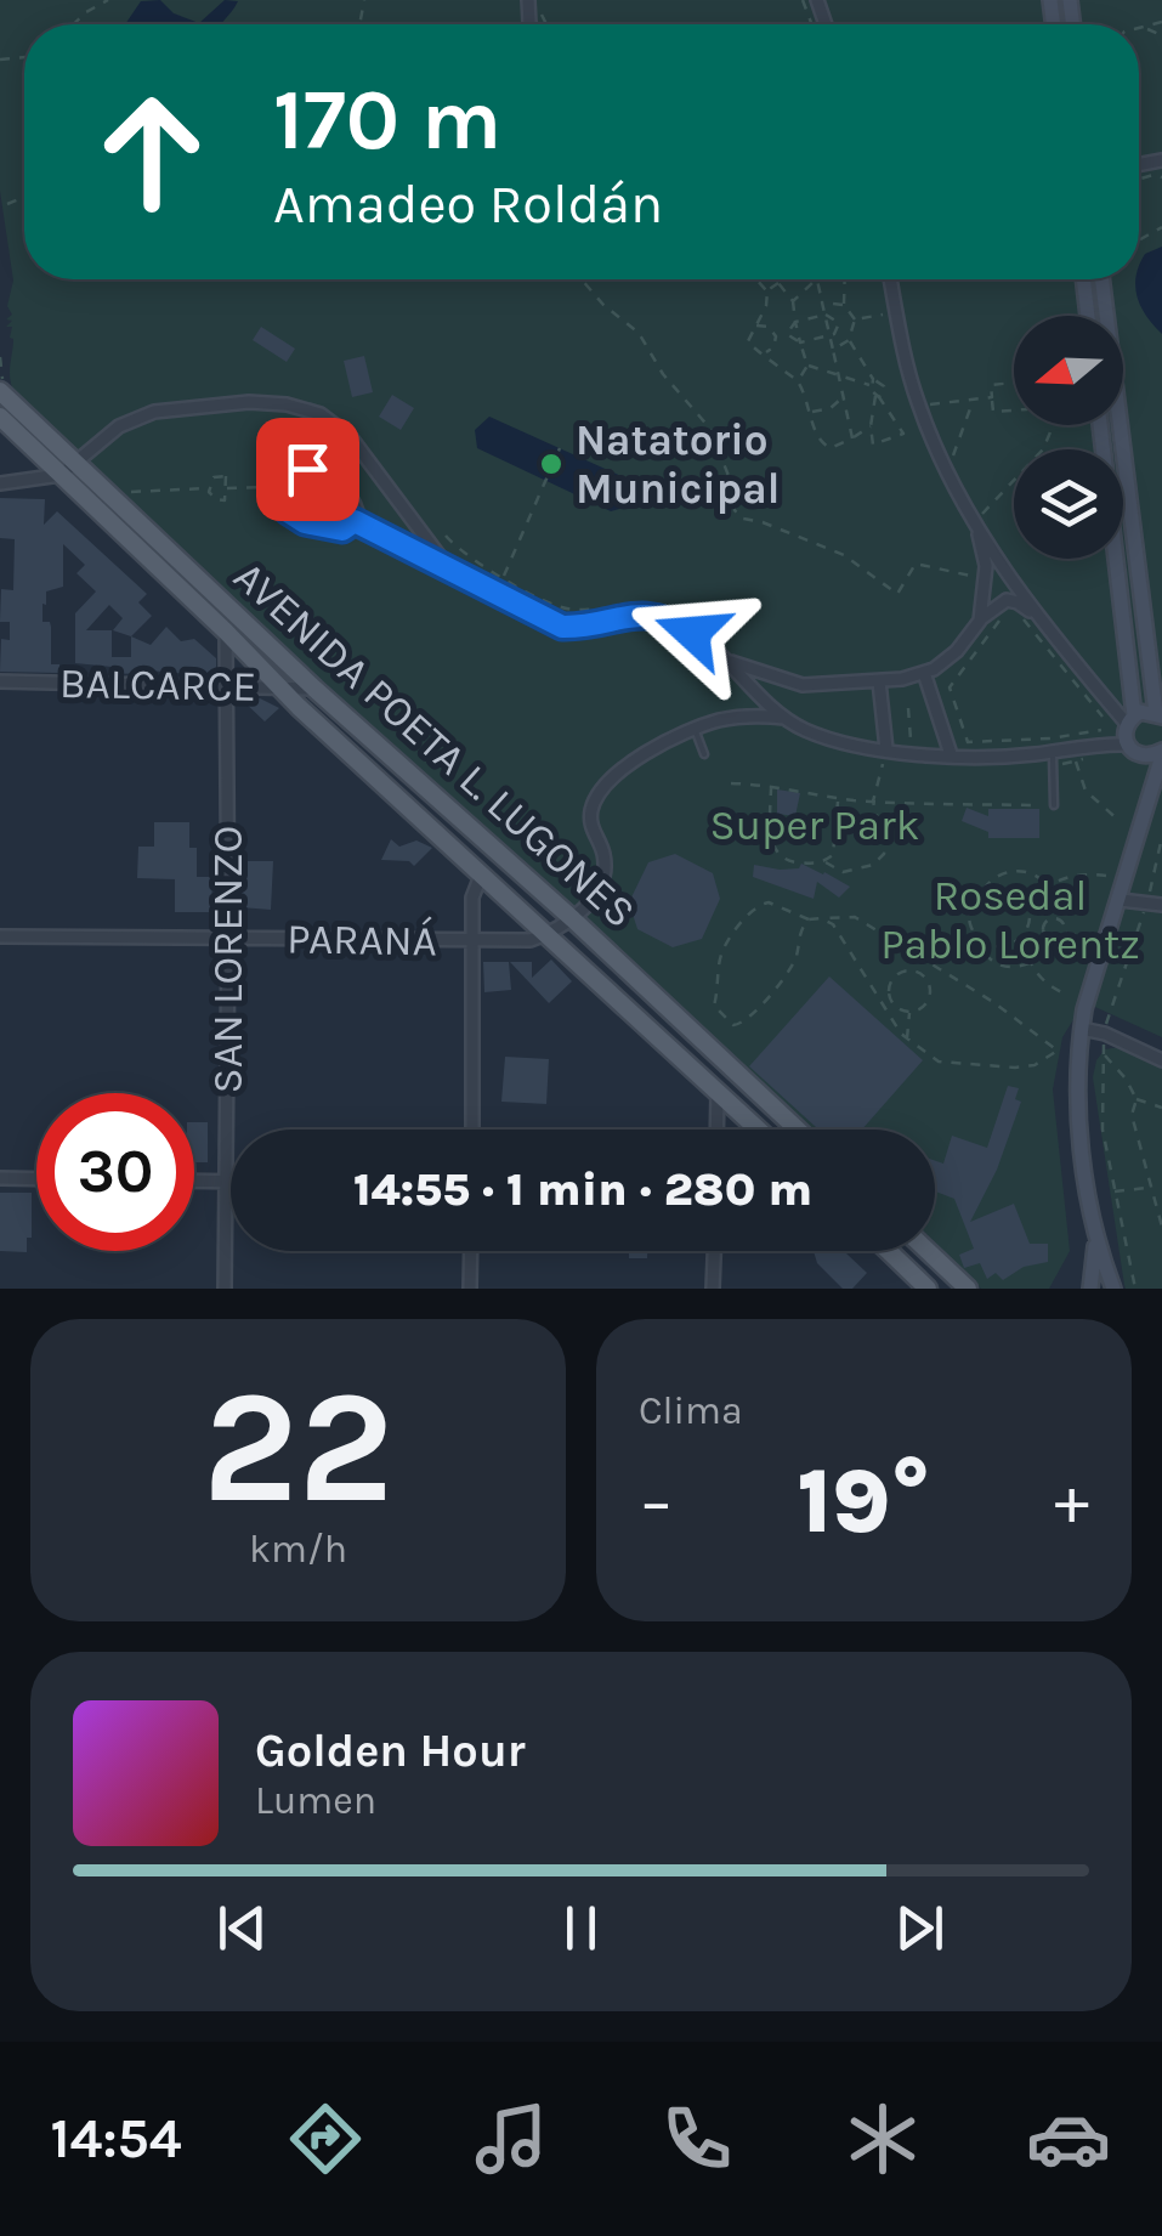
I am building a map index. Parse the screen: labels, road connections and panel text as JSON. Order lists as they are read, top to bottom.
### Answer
{
  "streets": {
    "main road": ["AVENIDA POETA L. LUGONES"],
    "street": ["BALCARCE", "PARANÁ", "SAN LORENZO"]
  },
  "crossings": [
    ["BALCARCE", "AVENIDA POETA L. LUGONES"],
    ["BALCARCE", "SAN LORENZO"],
    ["AVENIDA POETA L. LUGONES", "PARANÁ"],
    ["AVENIDA POETA L. LUGONES", "SAN LORENZO"],
    ["PARANÁ", "SAN LORENZO"]
  ],
  "parks": ["Super Park", "Rosedal Pablo Lorentz"],
  "places": ["Natatorio Municipal"],
  "north": "left",
  "page": {
    "turn": ["170 m", "Amadeo Roldán"],
    "limit": "30",
    "trip": "14:55 · 1 min · 280 m",
    "tile": [
      ["22", "km/h"],
      "Clima"
    ],
    "heat": ["−", "19°", "+"],
    "song": ["Golden Hour", "Lumen"],
    "tabs": "14:54"
  }
}
